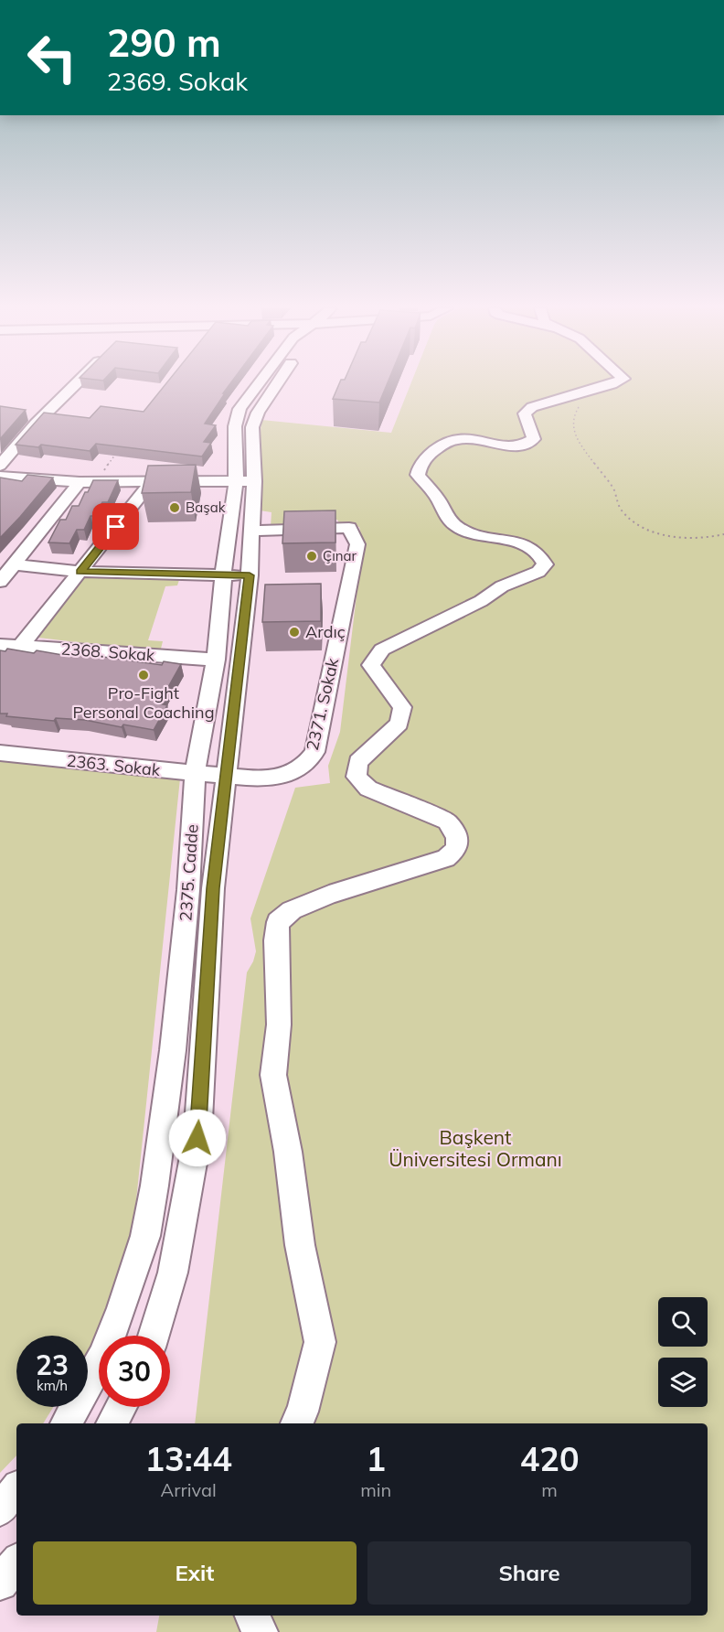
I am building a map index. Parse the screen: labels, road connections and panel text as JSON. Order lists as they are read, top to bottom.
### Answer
{
  "streets": {
    "street": [
      "2368. Sokak",
      "2371. Sokak",
      "2363. Sokak",
      "2375. Cadde"
    ]
  },
  "crossings": [
    ["2368. Sokak", "2375. Cadde"],
    ["2371. Sokak", "2363. Sokak"],
    ["2371. Sokak", "2375. Cadde"],
    ["2363. Sokak", "2375. Cadde"]
  ],
  "parks": ["Başkent Üniversitesi Ormanı"],
  "places": [
    "Başak",
    "Çınar",
    "Ardıç",
    "Pro-Fight Personal Coaching"
  ],
  "page": {
    "turn": ["290 m", "2369. Sokak"],
    "speed": "23 km/h",
    "limit": "30",
    "eta": [
      "13:44",
      "Arrival",
      "1",
      "min",
      "420",
      "m"
    ],
    "buttons": ["Exit", "Share"]
  }
}
